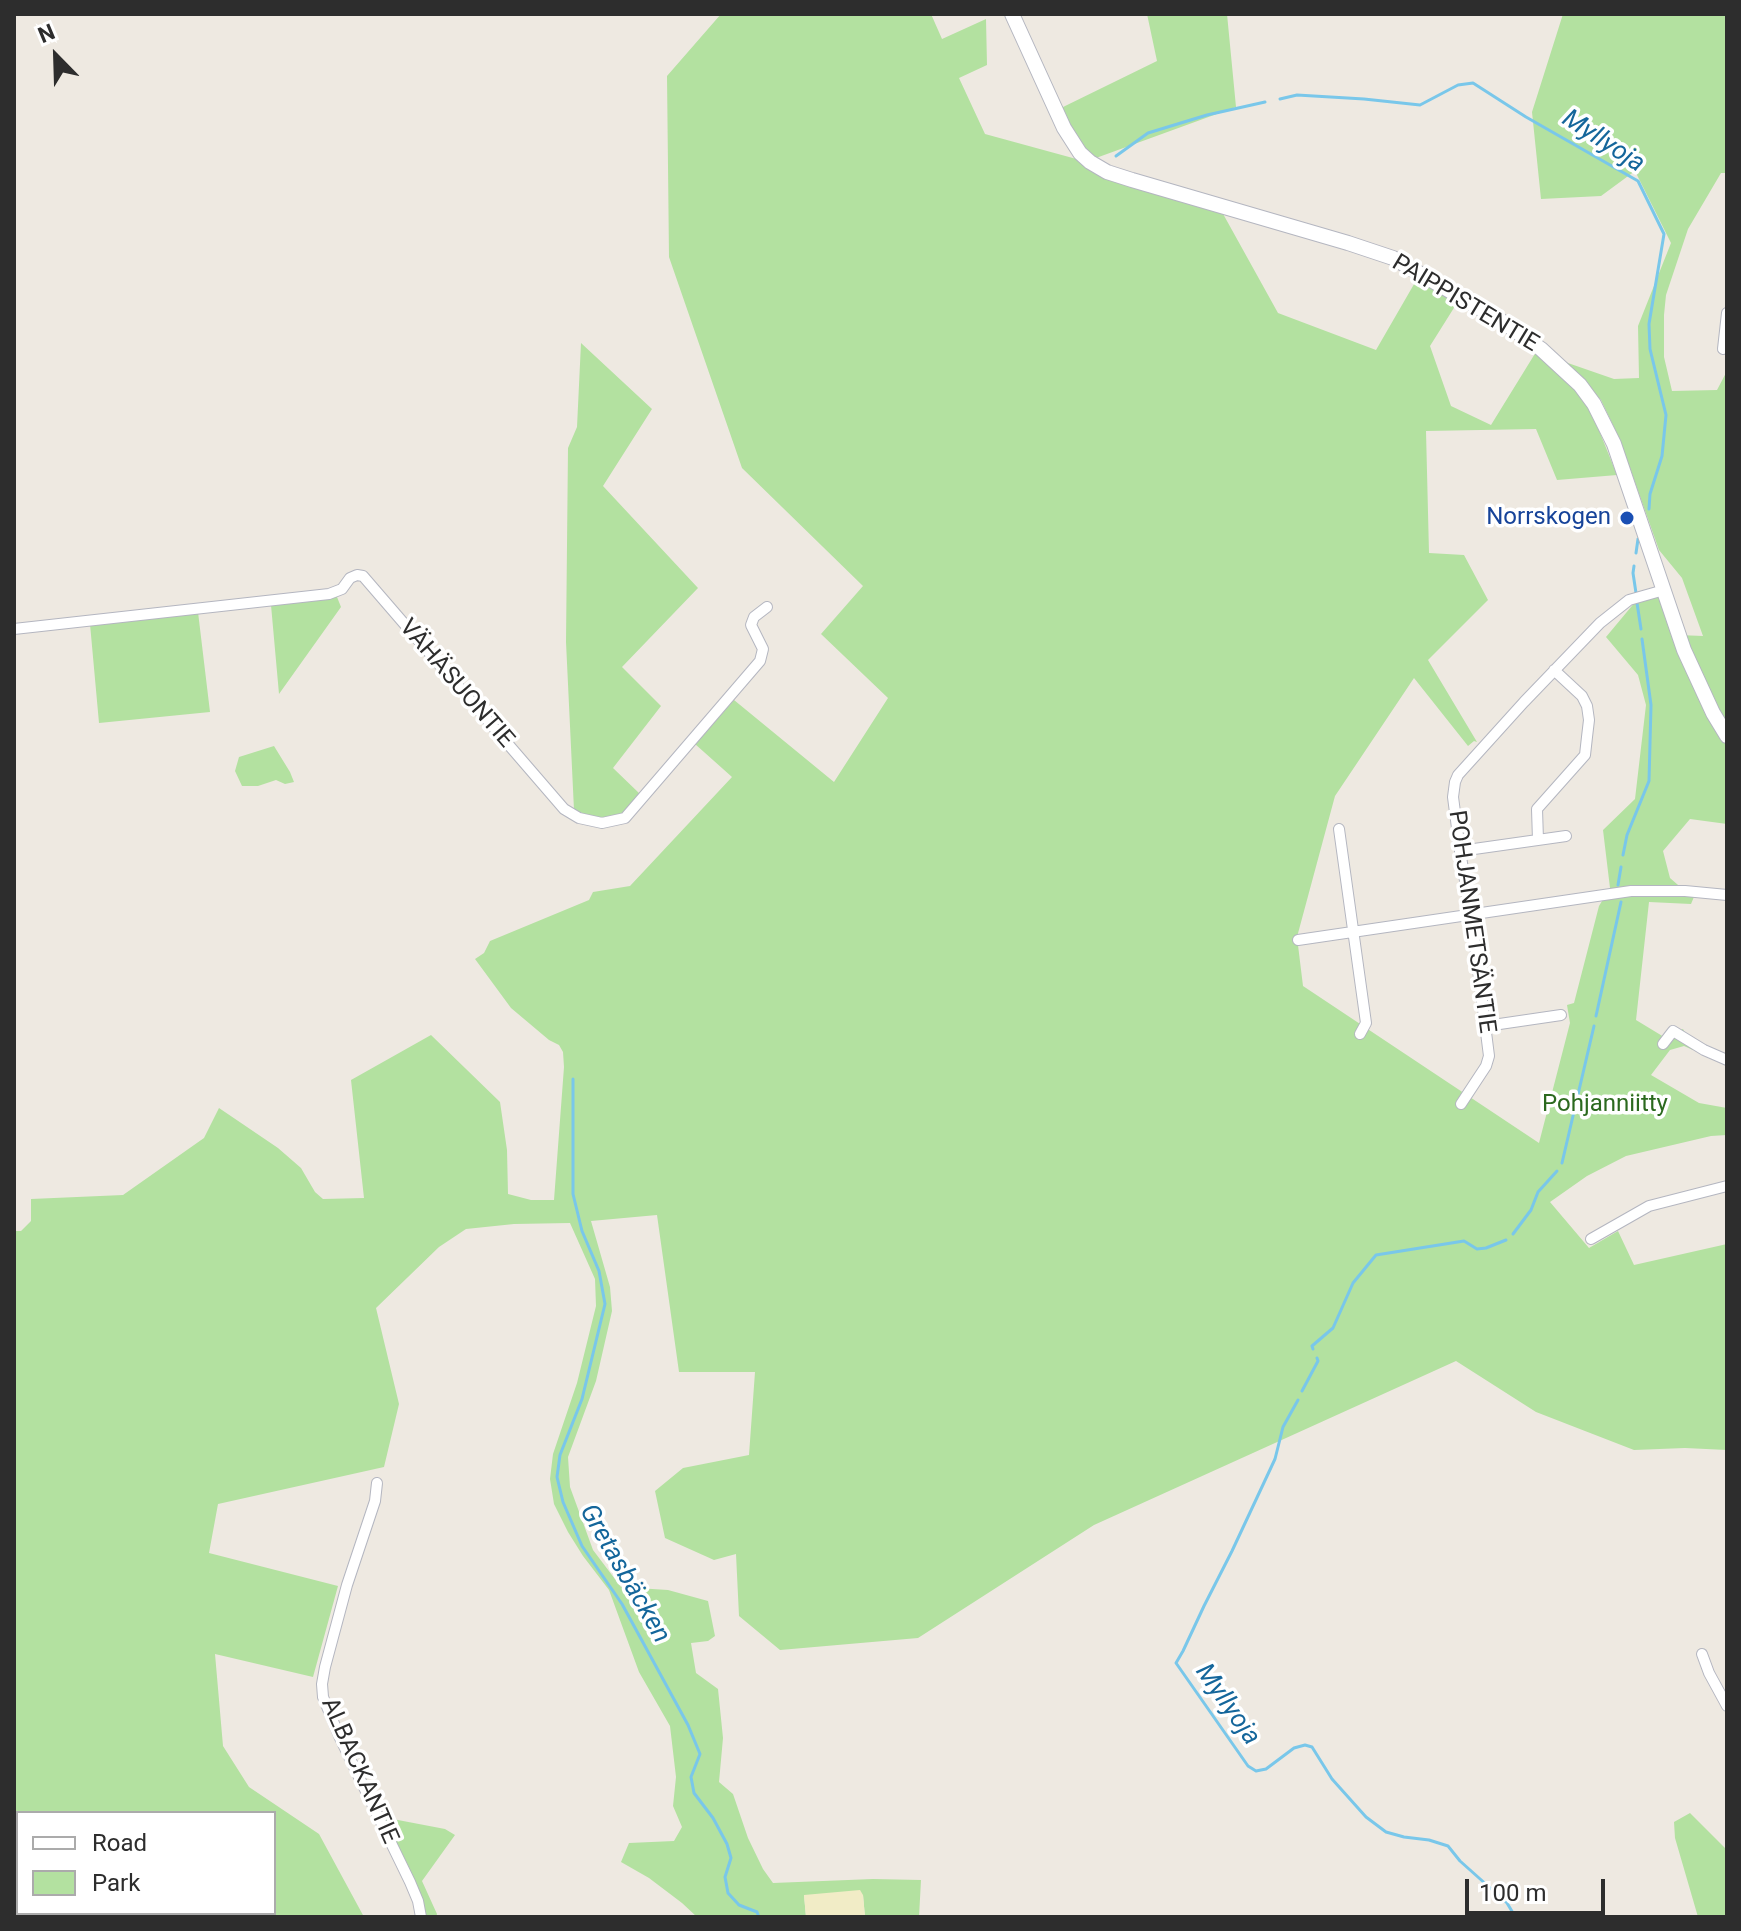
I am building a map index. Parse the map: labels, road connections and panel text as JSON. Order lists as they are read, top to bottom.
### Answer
{
  "streets": {
    "street": [
      "PAIPPISTENTIE",
      "VÄHÄSUONTIE",
      "POHJANMETSÄNTIE",
      "ALBACKANTIE"
    ]
  },
  "crossings": [
    ["PAIPPISTENTIE", "POHJANMETSÄNTIE"]
  ],
  "water": ["Myllyoja", "Gretasbäcken"],
  "parks": ["Pohjanniitty"],
  "places": ["Norrskogen"],
  "legend": ["Road", "Park"],
  "scale_bar": "100 m",
  "north": "top left"
}
